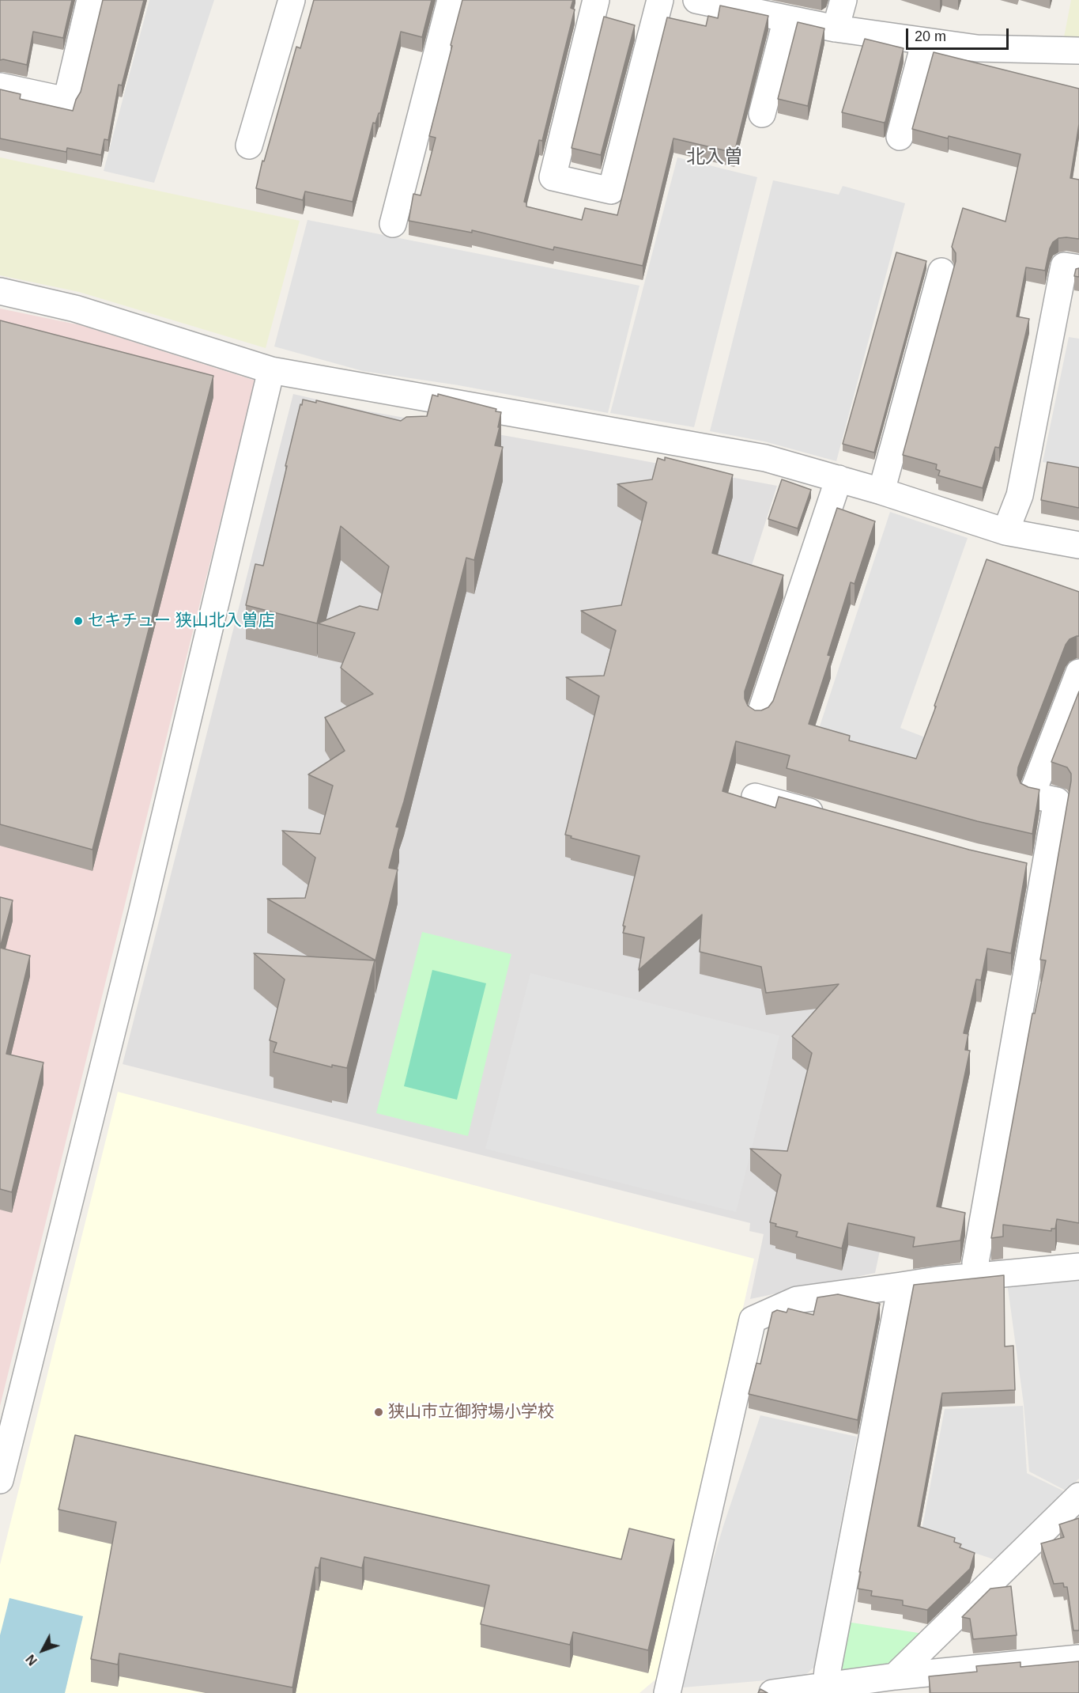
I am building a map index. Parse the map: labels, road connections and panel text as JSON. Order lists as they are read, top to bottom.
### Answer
{
  "districts": ["北入曽"],
  "places": ["セキチュー 狭山北入曽店", "狭山市立御狩場小学校"],
  "scale_bar": "20 m",
  "north": "bottom left"
}
